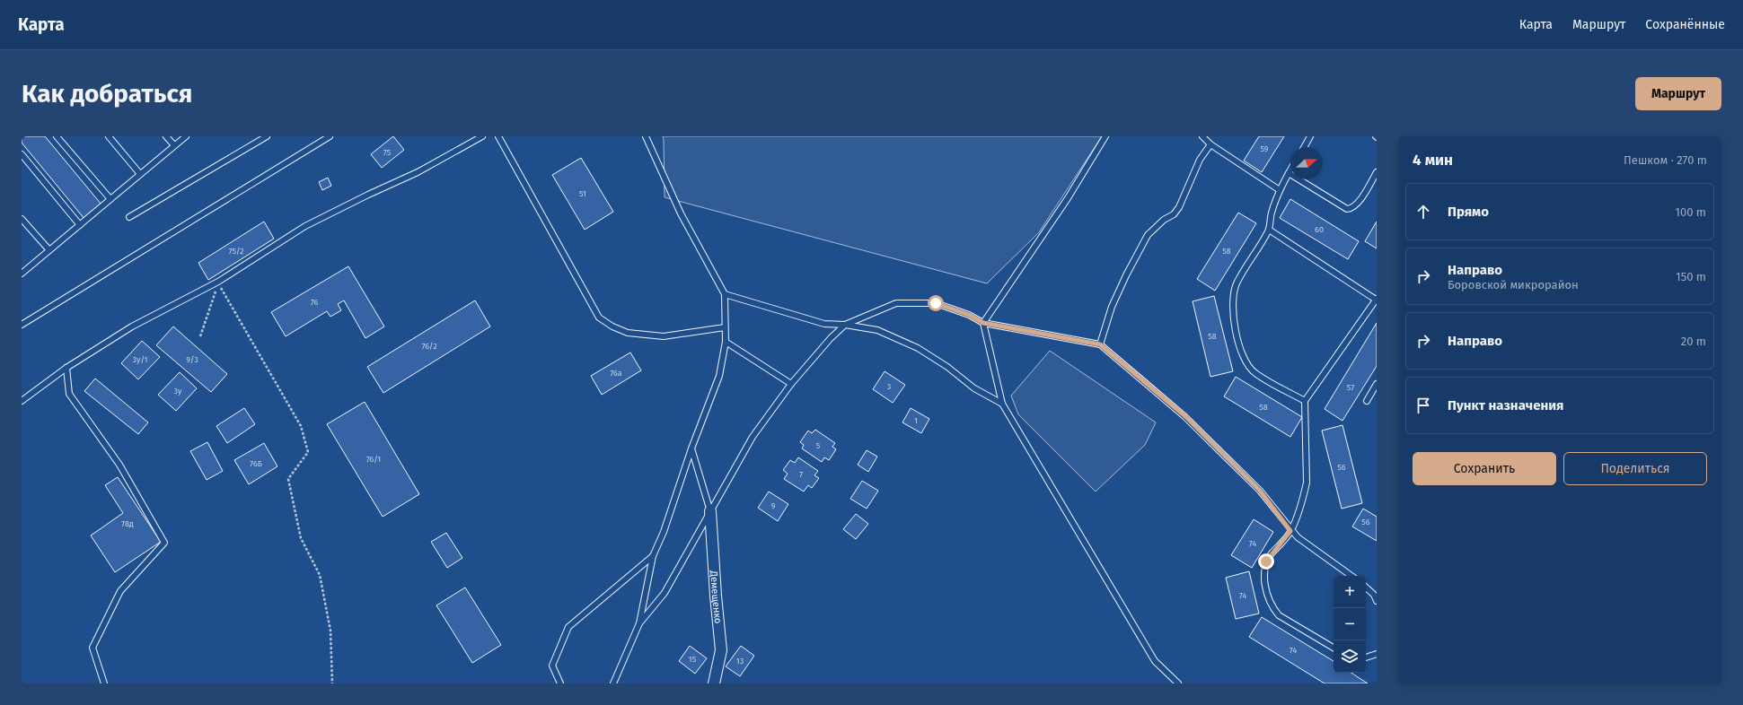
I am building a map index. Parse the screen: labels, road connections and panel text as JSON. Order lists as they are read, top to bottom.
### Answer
{
  "streets": {
    "street": ["Демещенко"]
  },
  "house_numbers": [
    "59",
    "75",
    "51",
    "60",
    "75/2",
    "58",
    "76",
    "58",
    "76/2",
    "3у/1",
    "9/3",
    "76а",
    "3",
    "57",
    "3у",
    "58",
    "1",
    "5",
    "76/1",
    "76Б",
    "56",
    "7",
    "9",
    "56",
    "78д",
    "74",
    "74",
    "74",
    "15",
    "13"
  ],
  "north": "right",
  "page": {
    "header": "Карта",
    "nav": ["Карта", "Маршрут", "Сохранённые"],
    "buttons": [
      "Маршрут",
      ["Сохранить", "Поделиться"]
    ],
    "title": "Как добраться",
    "heading": ["4 мин", "Пешком · 270 m"],
    "list": [
      ["Прямо", "100 m"],
      ["Направо", "Боровской микрорайон", "150 m"],
      ["Направо", "20 m"],
      "Пункт назначения"
    ],
    "map_buttons": ["+", "−"]
  }
}
